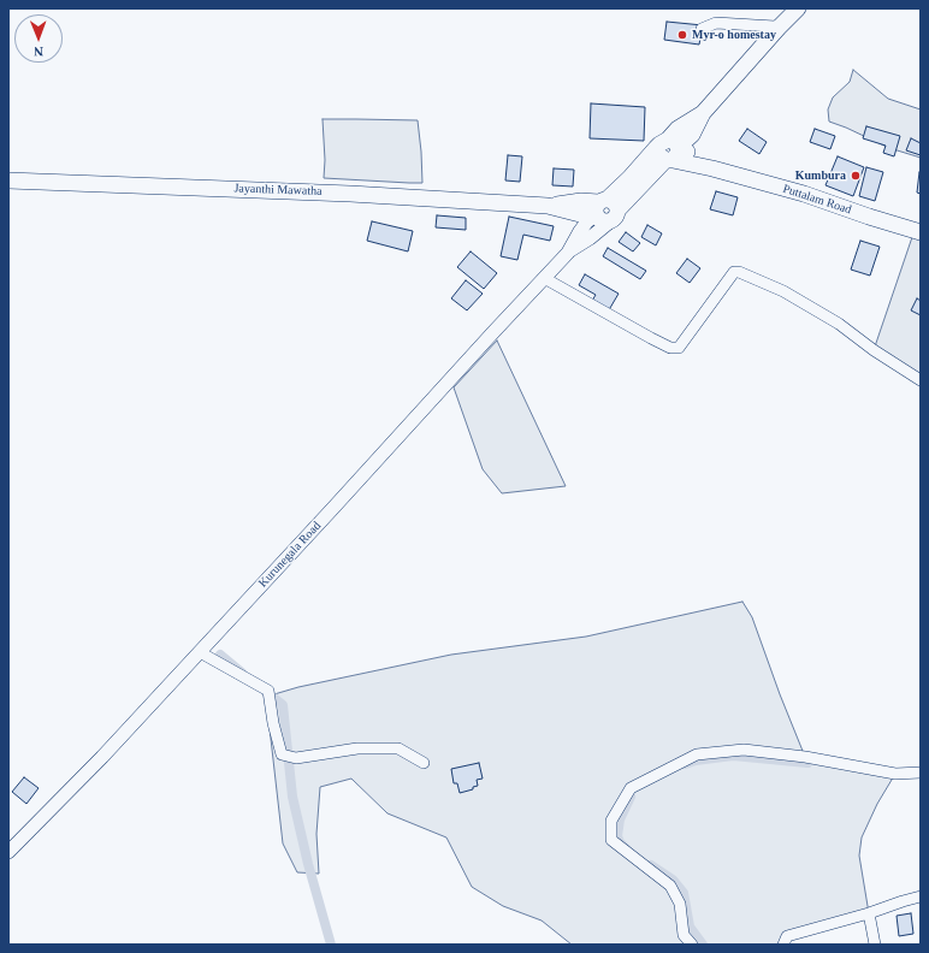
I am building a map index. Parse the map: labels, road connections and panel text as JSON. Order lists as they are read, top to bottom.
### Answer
{
  "streets": {
    "highway": ["Jayanthi Mawatha", "Puttalam Road"],
    "main road": ["Kurunegala Road"]
  },
  "crossings": [
    ["Jayanthi Mawatha", "Kurunegala Road"]
  ],
  "places": ["Myr-o homestay", "Kumbura"],
  "north": "bottom"
}
